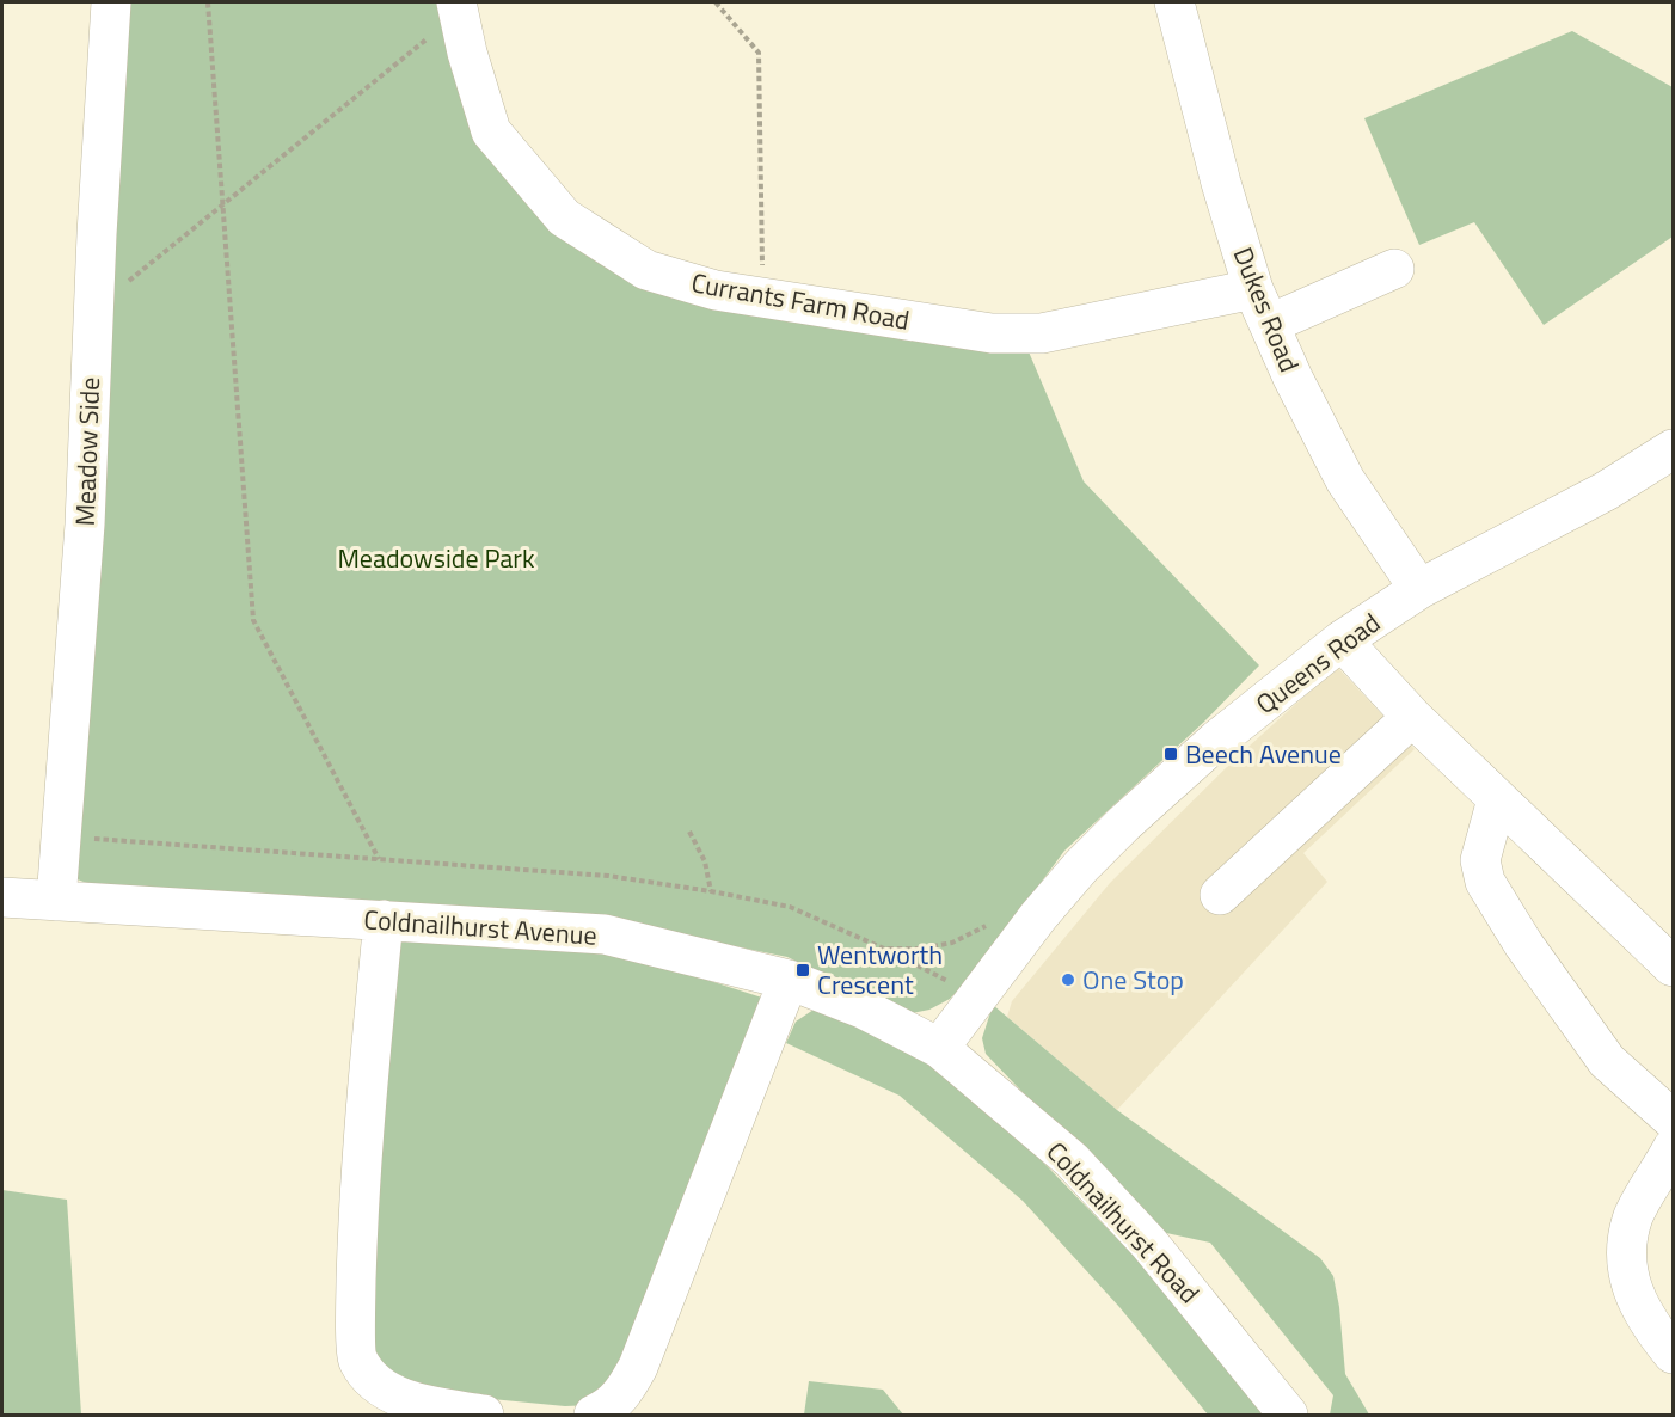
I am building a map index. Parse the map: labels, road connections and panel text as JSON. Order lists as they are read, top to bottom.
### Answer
{
  "streets": {
    "street": [
      "Currants Farm Road",
      "Dukes Road",
      "Meadow Side",
      "Queens Road",
      "Coldnailhurst Avenue",
      "Coldnailhurst Road"
    ]
  },
  "crossings": [
    ["Currants Farm Road", "Dukes Road"],
    ["Dukes Road", "Queens Road"],
    ["Meadow Side", "Coldnailhurst Avenue"],
    ["Queens Road", "Coldnailhurst Avenue"],
    ["Queens Road", "Coldnailhurst Road"],
    ["Coldnailhurst Avenue", "Coldnailhurst Road"]
  ],
  "parks": ["Meadowside Park"],
  "places": {
    "transit": ["Beech Avenue", "Wentworth Crescent"],
    "other": ["One Stop"]
  }
}
